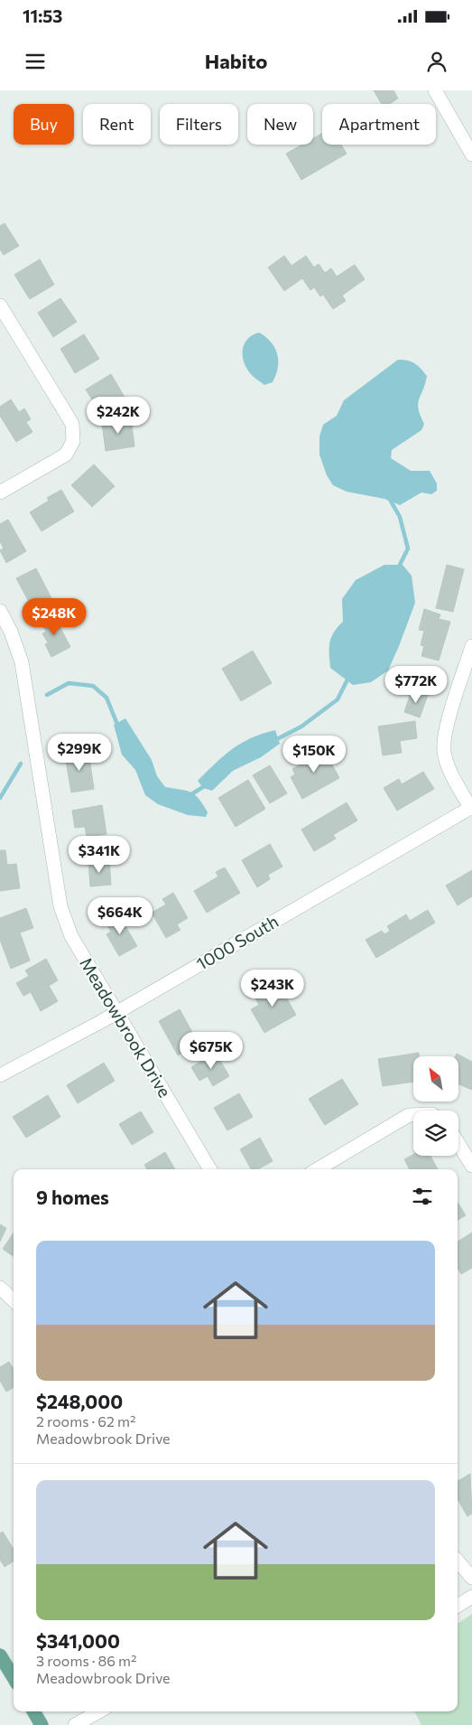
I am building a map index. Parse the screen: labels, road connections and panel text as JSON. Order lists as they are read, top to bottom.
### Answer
{
  "streets": {
    "street": ["1000 South", "Meadowbrook Drive"]
  },
  "crossings": [
    ["1000 South", "Meadowbrook Drive"]
  ],
  "north": "top left",
  "page": {
    "status": "11:53",
    "header": "Habito",
    "chip": [
      "Buy",
      "Rent",
      "Filters",
      "New",
      "Apartment"
    ],
    "price": [
      "$242K",
      "$248K",
      "$772K",
      "$299K",
      "$150K",
      "$341K",
      "$664K",
      "$243K",
      "$675K"
    ],
    "heading": "9 homes",
    "list": [
      {
        "name": "$248,000",
        "note": "2 rooms · 62 m² · Meadowbrook Drive"
      },
      {
        "name": "$341,000",
        "note": "3 rooms · 86 m² · Meadowbrook Drive"
      }
    ]
  }
}
